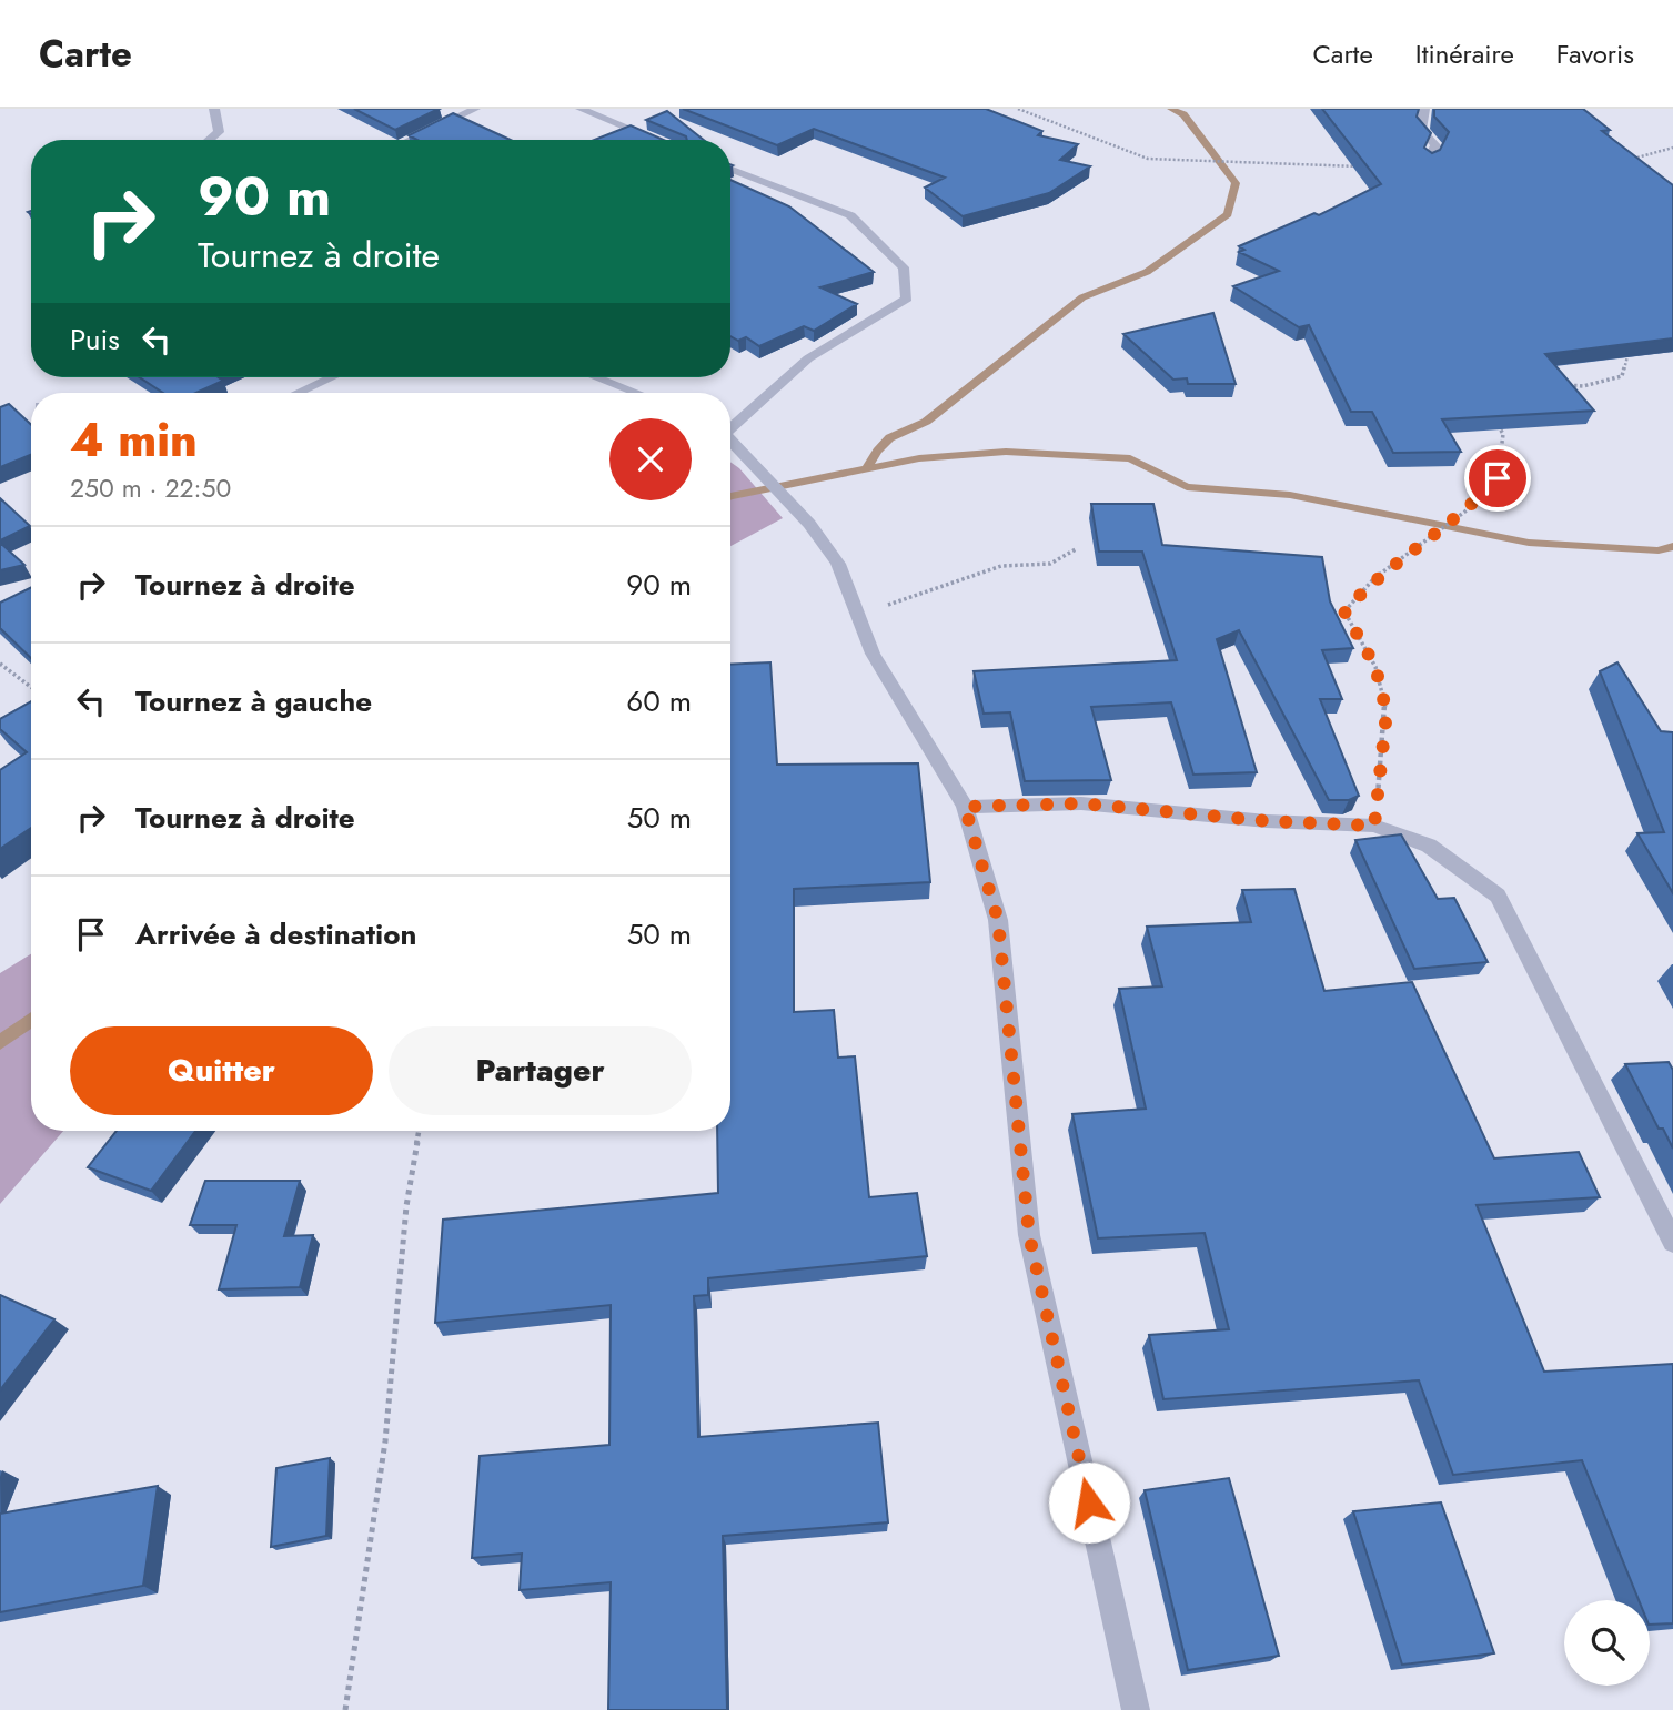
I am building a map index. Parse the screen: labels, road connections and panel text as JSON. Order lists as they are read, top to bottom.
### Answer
{
  "page": {
    "header": "Carte",
    "nav": ["Carte", "Itinéraire", "Favoris"],
    "turn": ["90 m", "Tournez à droite"],
    "then": "Puis",
    "heading": ["4 min", "250 m · 22:50"],
    "list": [
      {
        "name": "Tournez à droite",
        "value": "90 m"
      },
      {
        "name": "Tournez à gauche",
        "value": "60 m"
      },
      {
        "name": "Tournez à droite",
        "value": "50 m"
      },
      {
        "name": "Arrivée à destination",
        "value": "50 m"
      }
    ],
    "buttons": ["Quitter", "Partager"]
  }
}
